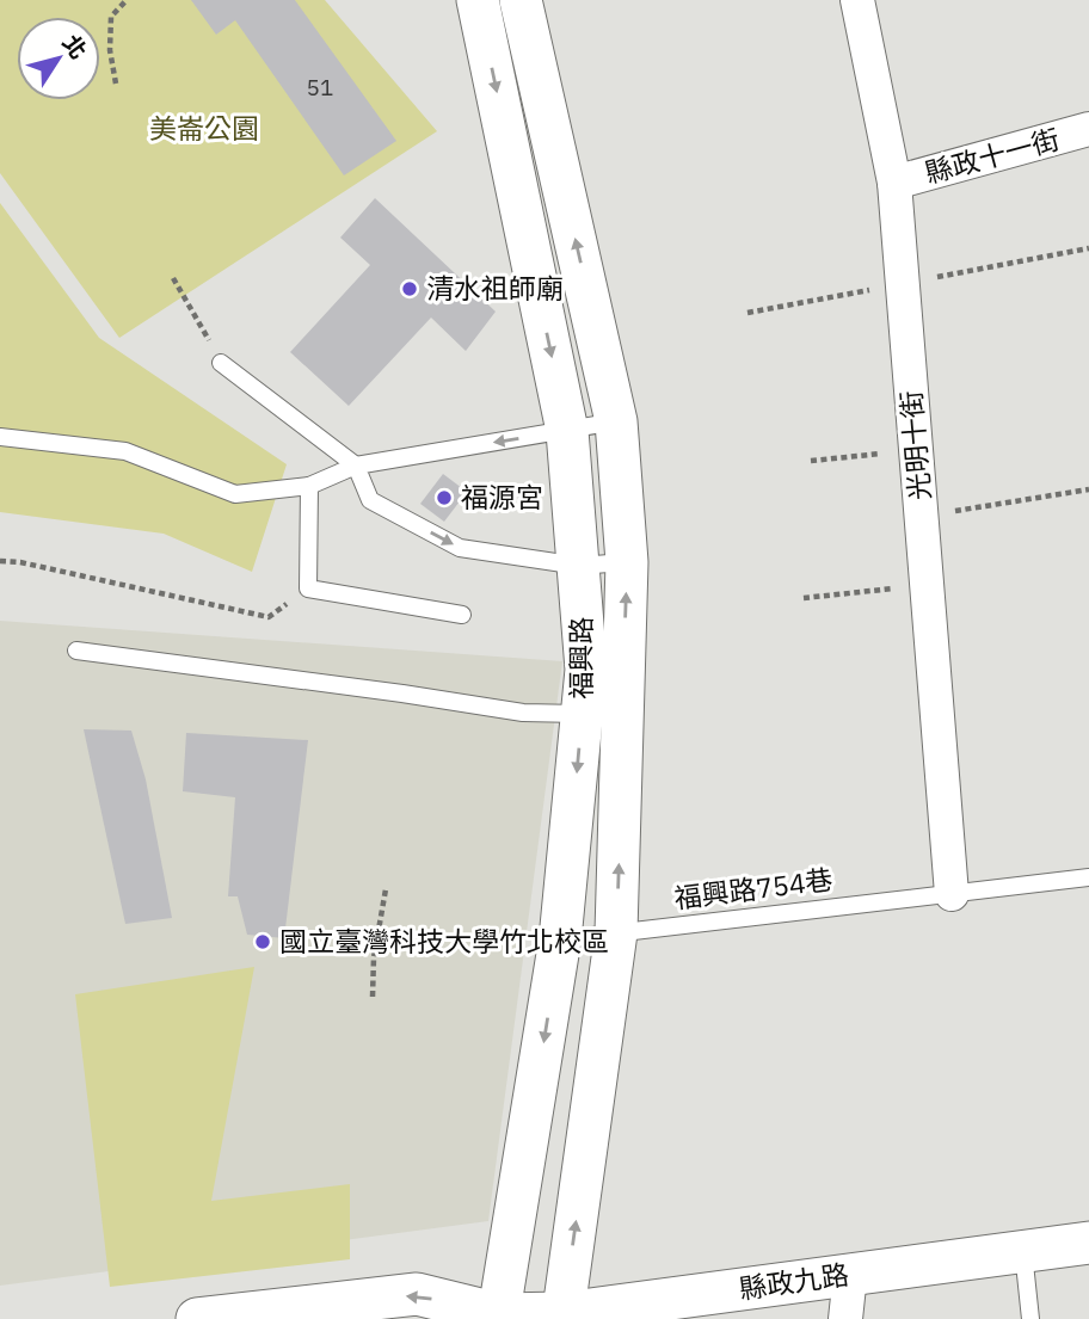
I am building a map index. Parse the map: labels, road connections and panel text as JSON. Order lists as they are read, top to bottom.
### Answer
{
  "streets": {
    "street": [
      "縣政十一街",
      "光明十街",
      "福興路",
      "縣政九路"
    ],
    "lane": ["福興路754巷"]
  },
  "crossings": [
    ["縣政十一街", "光明十街"],
    ["光明十街", "福興路754巷"],
    ["福興路", "福興路754巷"],
    ["福興路", "縣政九路"]
  ],
  "parks": ["美崙公園"],
  "places": ["清水祖師廟", "福源宮", "國立臺灣科技大學竹北校區"],
  "house_numbers": ["51"],
  "north": "top right"
}
